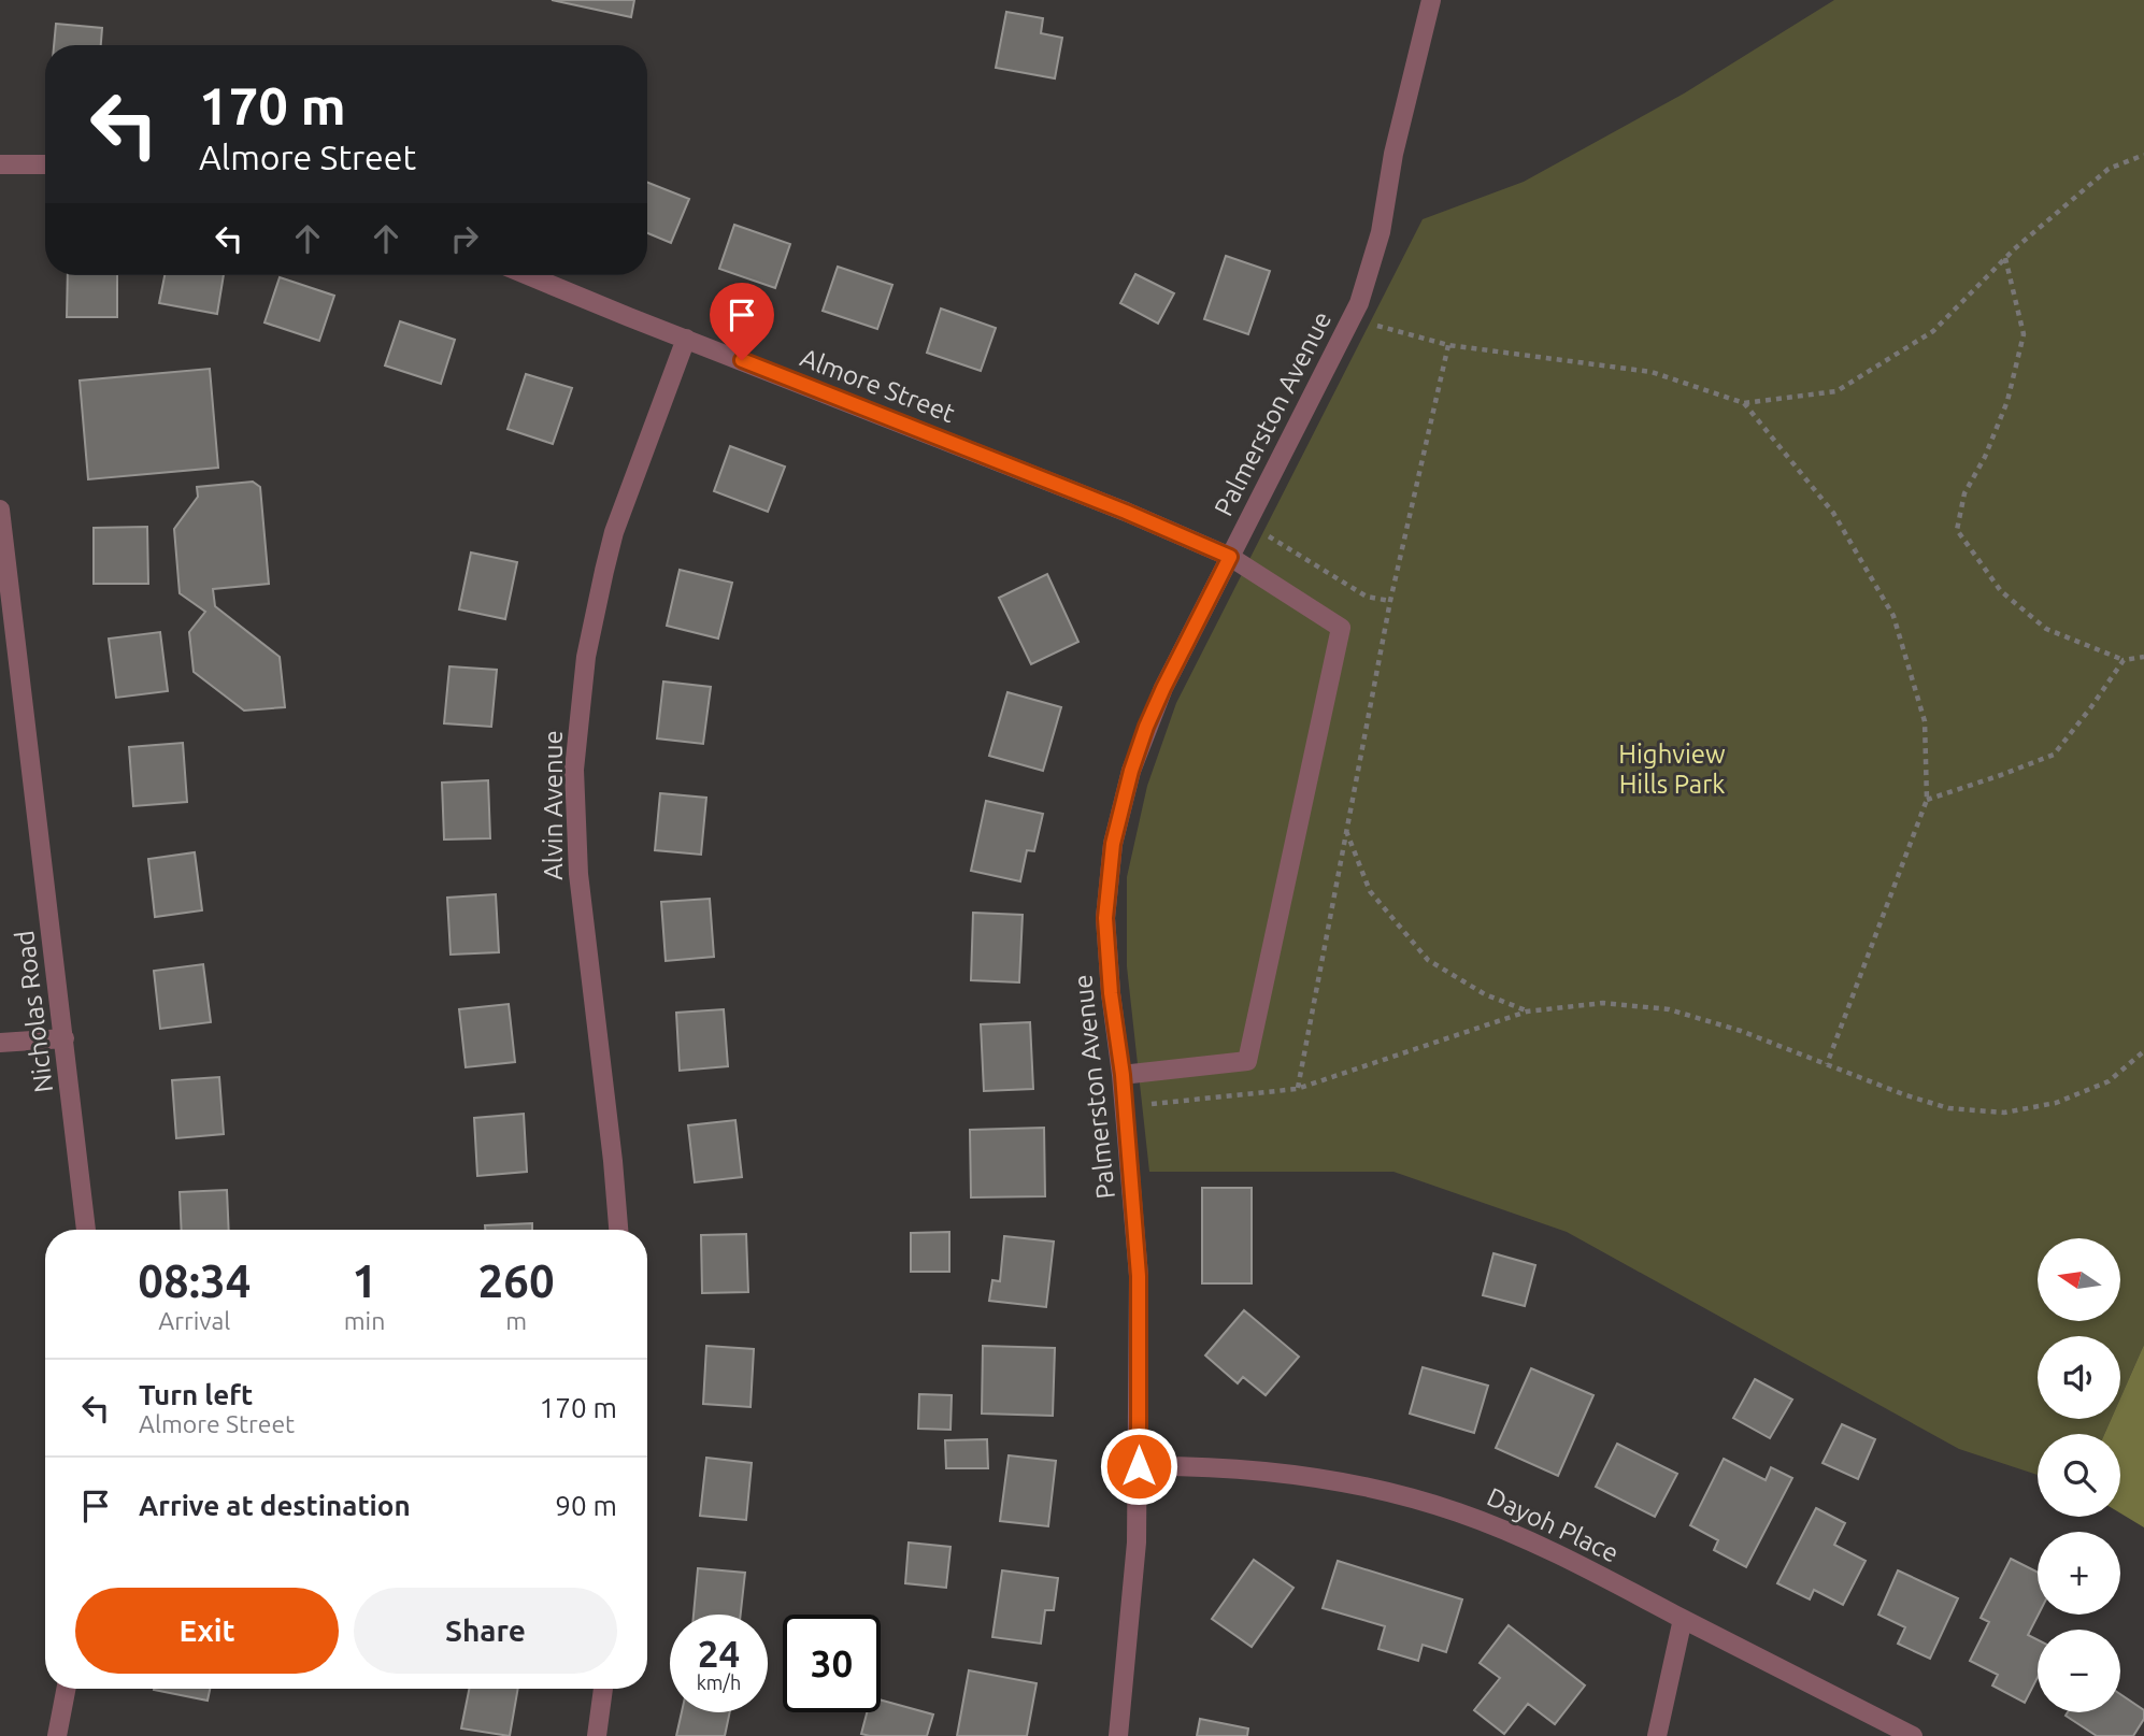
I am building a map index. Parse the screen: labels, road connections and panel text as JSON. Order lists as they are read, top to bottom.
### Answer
{
  "streets": {
    "street": [
      "Almore Street",
      "Palmerston Avenue",
      "Alvin Avenue",
      "Nicholas Road",
      "Dayoh Place"
    ]
  },
  "crossings": [
    ["Almore Street", "Palmerston Avenue"],
    ["Almore Street", "Alvin Avenue"],
    ["Palmerston Avenue", "Dayoh Place"]
  ],
  "parks": ["Highview Hills Park"],
  "north": "left",
  "page": {
    "turn": ["170 m", "Almore Street"],
    "eta": [
      "08:34",
      "Arrival",
      "1",
      "min",
      "260",
      "m"
    ],
    "map_buttons": ["+", "−"],
    "list": [
      {
        "name": "Turn left",
        "note": "Almore Street",
        "value": "170 m"
      },
      {
        "name": "Arrive at destination",
        "value": "90 m"
      }
    ],
    "buttons": ["Exit", "Share"],
    "speed": "24 km/h",
    "limit": "30"
  }
}
